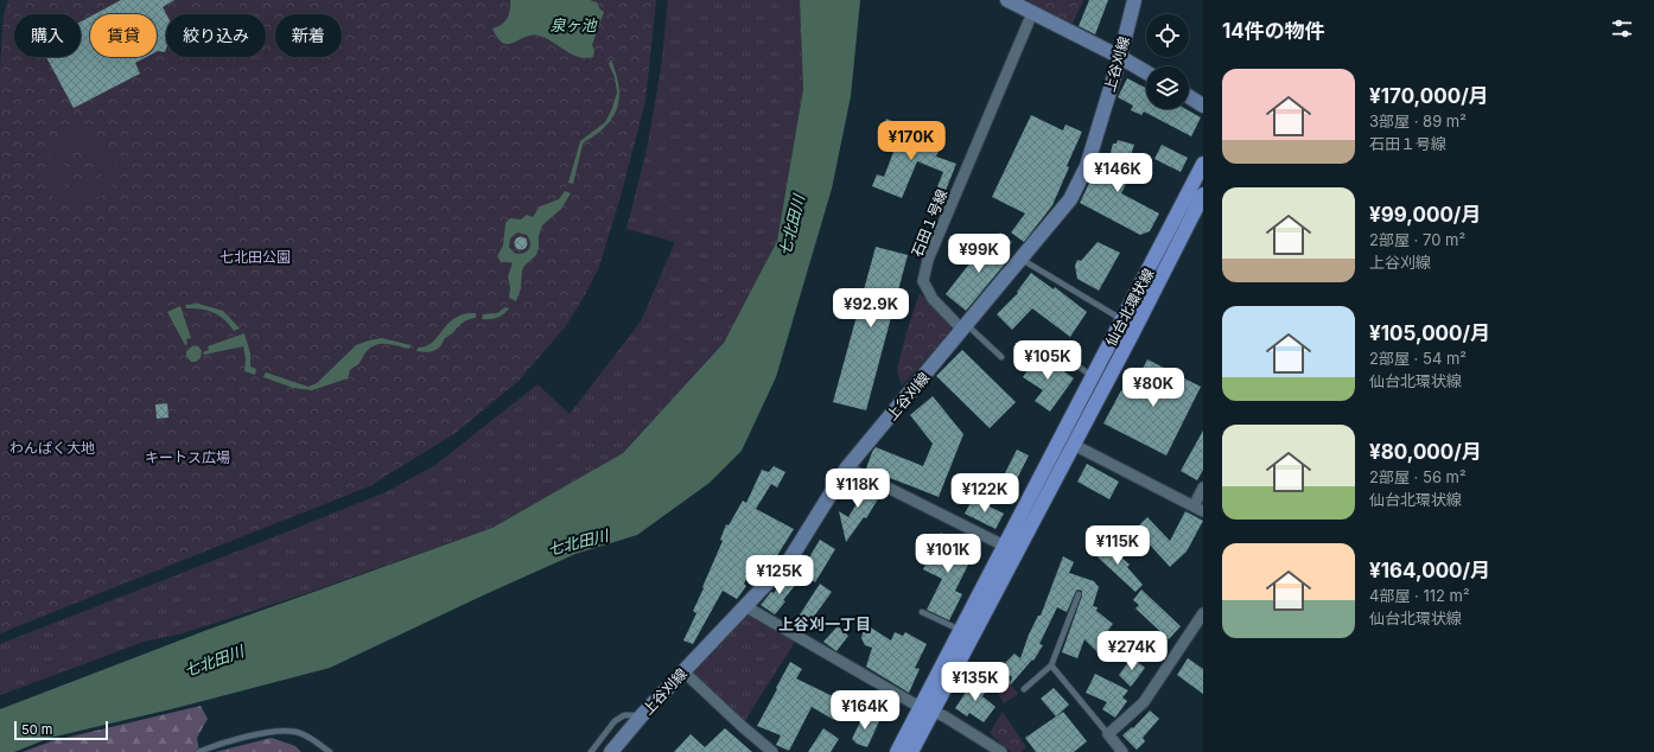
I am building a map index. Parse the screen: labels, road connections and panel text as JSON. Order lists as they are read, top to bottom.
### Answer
{
  "streets": {
    "main road": ["仙台北環状線"],
    "street": ["上谷刈線", "石田１号線"]
  },
  "crossings": [
    ["上谷刈線", "石田１号線"]
  ],
  "districts": ["上谷刈一丁目"],
  "water": ["泉ヶ池", "七北田川"],
  "parks": ["七北田公園", "わんぱく大地", "キートス広場"],
  "scale_bar": "50 m",
  "page": {
    "heading": "14件の物件",
    "chip": [
      "購入",
      "賃貸",
      "絞り込み",
      "新着"
    ],
    "list": [
      {
        "name": "¥170,000/月",
        "note": "3部屋 · 89 m² · 石田１号線"
      },
      {
        "name": "¥99,000/月",
        "note": "2部屋 · 70 m² · 上谷刈線"
      },
      {
        "name": "¥105,000/月",
        "note": "2部屋 · 54 m² · 仙台北環状線"
      },
      {
        "name": "¥80,000/月",
        "note": "2部屋 · 56 m² · 仙台北環状線"
      },
      {
        "name": "¥164,000/月",
        "note": "4部屋 · 112 m² · 仙台北環状線"
      }
    ],
    "price": [
      "¥170K",
      "¥146K",
      "¥99K",
      "¥92.9K",
      "¥105K",
      "¥80K",
      "¥118K",
      "¥122K",
      "¥115K",
      "¥101K",
      "¥125K",
      "¥274K",
      "¥135K",
      "¥164K"
    ],
    "scale": "50 m"
  }
}
